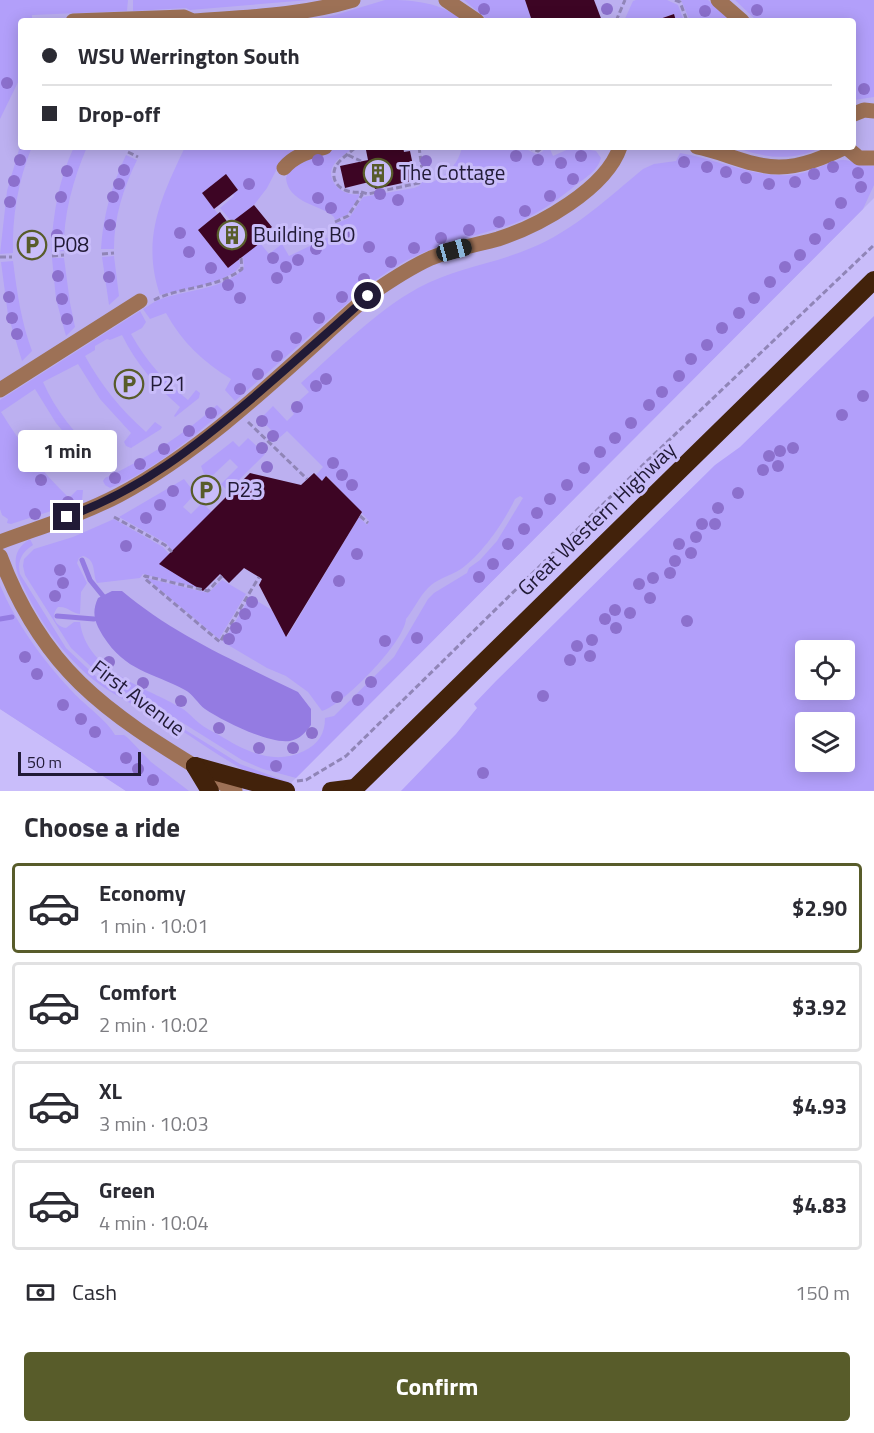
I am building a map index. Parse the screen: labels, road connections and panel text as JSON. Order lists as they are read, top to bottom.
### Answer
{
  "streets": {
    "highway": ["Great Western Highway"],
    "street": ["First Avenue"]
  },
  "places": {
    "building": ["The Cottage", "Building BO"],
    "parking": ["P08", "P21", "P23"]
  },
  "scale_bar": "50 m",
  "page": {
    "banner": ["WSU Werrington South", "Drop-off"],
    "bubble": "1 min",
    "scale": "50 m",
    "heading": "Choose a ride",
    "list": [
      {
        "name": "Economy",
        "note": "1 min · 10:01",
        "value": "$2.90"
      },
      {
        "name": "Comfort",
        "note": "2 min · 10:02",
        "value": "$3.92"
      },
      {
        "name": "XL",
        "note": "3 min · 10:03",
        "value": "$4.93"
      },
      {
        "name": "Green",
        "note": "4 min · 10:04",
        "value": "$4.83"
      }
    ],
    "pay": ["Cash", "150 m"],
    "buttons": "Confirm"
  }
}
